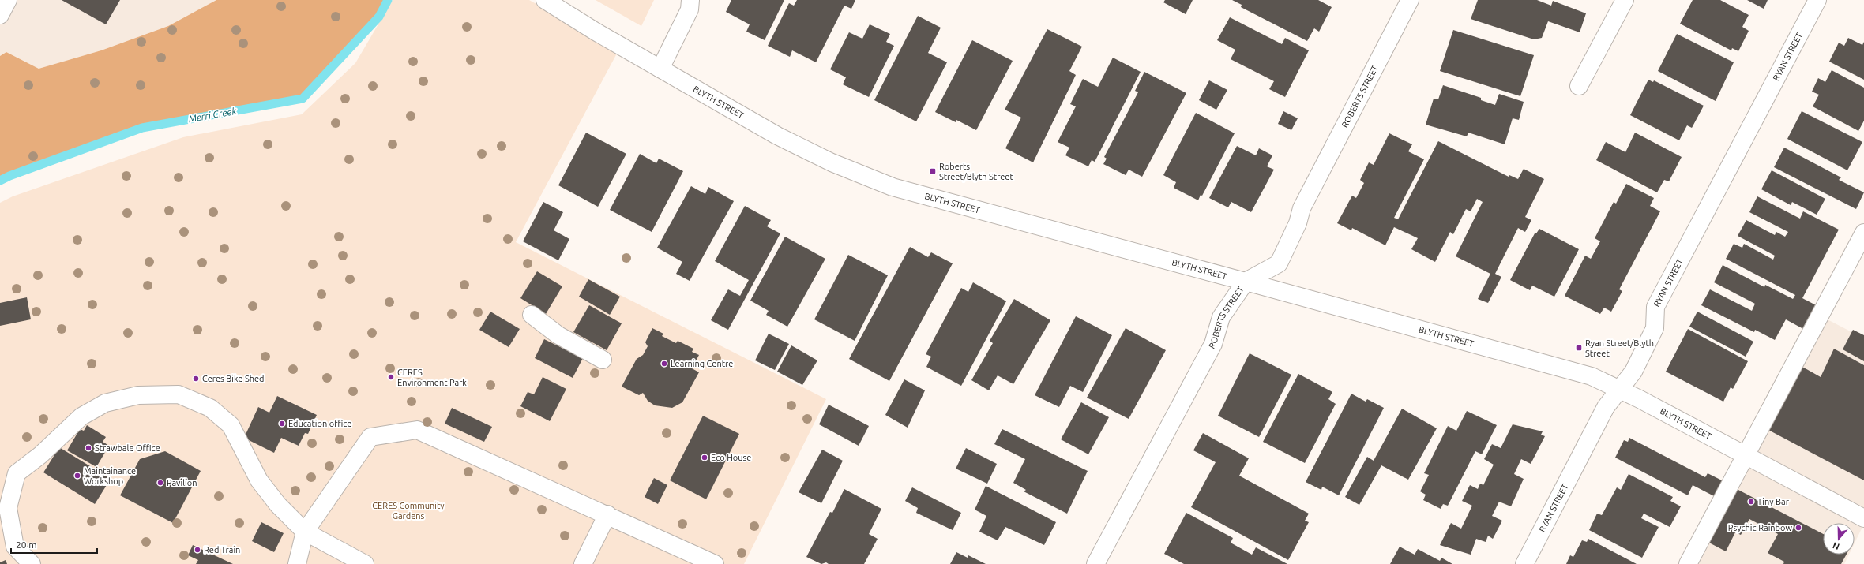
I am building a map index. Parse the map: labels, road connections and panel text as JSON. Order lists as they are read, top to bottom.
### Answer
{
  "streets": {
    "street": ["RYAN STREET", "ROBERTS STREET", "BLYTH STREET"]
  },
  "crossings": [
    ["RYAN STREET", "BLYTH STREET"],
    ["ROBERTS STREET", "BLYTH STREET"]
  ],
  "water": ["Merri Creek"],
  "parks": ["CERES Community Gardens"],
  "places": {
    "transit": ["Roberts Street/Blyth Street", "Ryan Street/Blyth Street"],
    "other": [
      "Learning Centre",
      "CERES Environment Park",
      "Ceres Bike Shed",
      "Education office",
      "Strawbale Office",
      "Eco House",
      "Maintainance Workshop",
      "Pavilion",
      "Tiny Bar",
      "Psychic Rainbow",
      "Red Train"
    ]
  },
  "scale_bar": "20 m",
  "north": "bottom"
}
